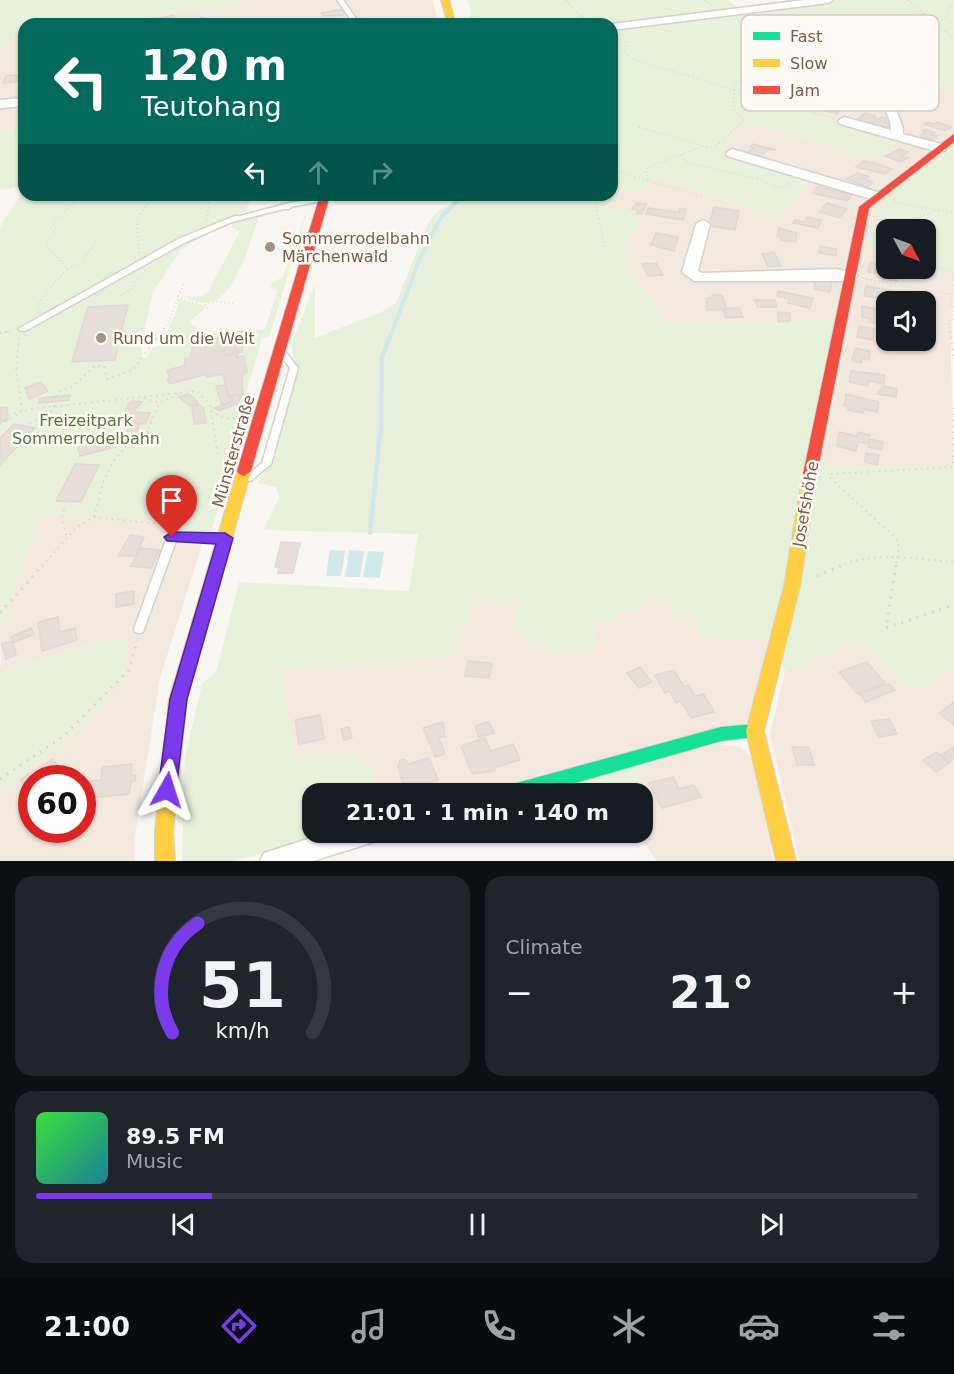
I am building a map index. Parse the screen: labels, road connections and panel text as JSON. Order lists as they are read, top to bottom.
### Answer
{
  "streets": {
    "street": ["Münsterstraße", "Josefshöhe"]
  },
  "parks": ["Freizeitpark Sommerrodelbahn"],
  "places": ["Sommerrodelbahn Märchenwald", "Rund um die Welt"],
  "legend": ["Fast", "Slow", "Jam"],
  "north": "bottom right",
  "page": {
    "turn": ["120 m", "Teutohang"],
    "limit": "60",
    "trip": "21:01 · 1 min · 140 m",
    "tile": "Climate",
    "heat": ["−", "21°", "+"],
    "song": ["89.5 FM", "Music"],
    "tabs": "21:00",
    "gauge": ["51", "km/h"]
  }
}
